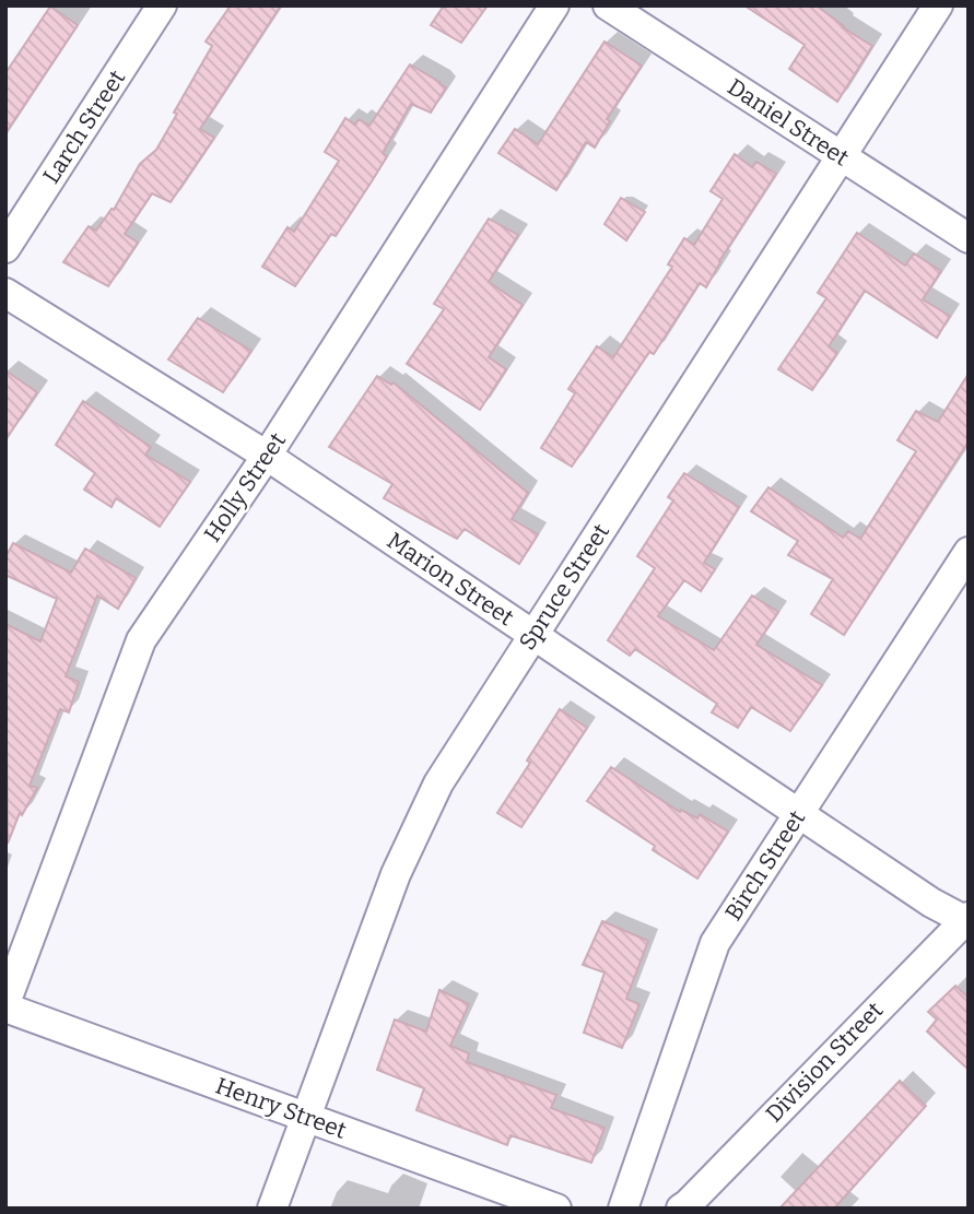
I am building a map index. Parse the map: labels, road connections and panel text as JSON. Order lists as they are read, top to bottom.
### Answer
{
  "streets": {
    "street": [
      "Daniel Street",
      "Larch Street",
      "Holly Street",
      "Marion Street",
      "Spruce Street",
      "Birch Street",
      "Division Street",
      "Henry Street"
    ]
  },
  "crossings": [
    ["Daniel Street", "Spruce Street"],
    ["Holly Street", "Marion Street"],
    ["Holly Street", "Henry Street"],
    ["Marion Street", "Spruce Street"],
    ["Marion Street", "Birch Street"],
    ["Marion Street", "Division Street"],
    ["Spruce Street", "Henry Street"]
  ]
}
